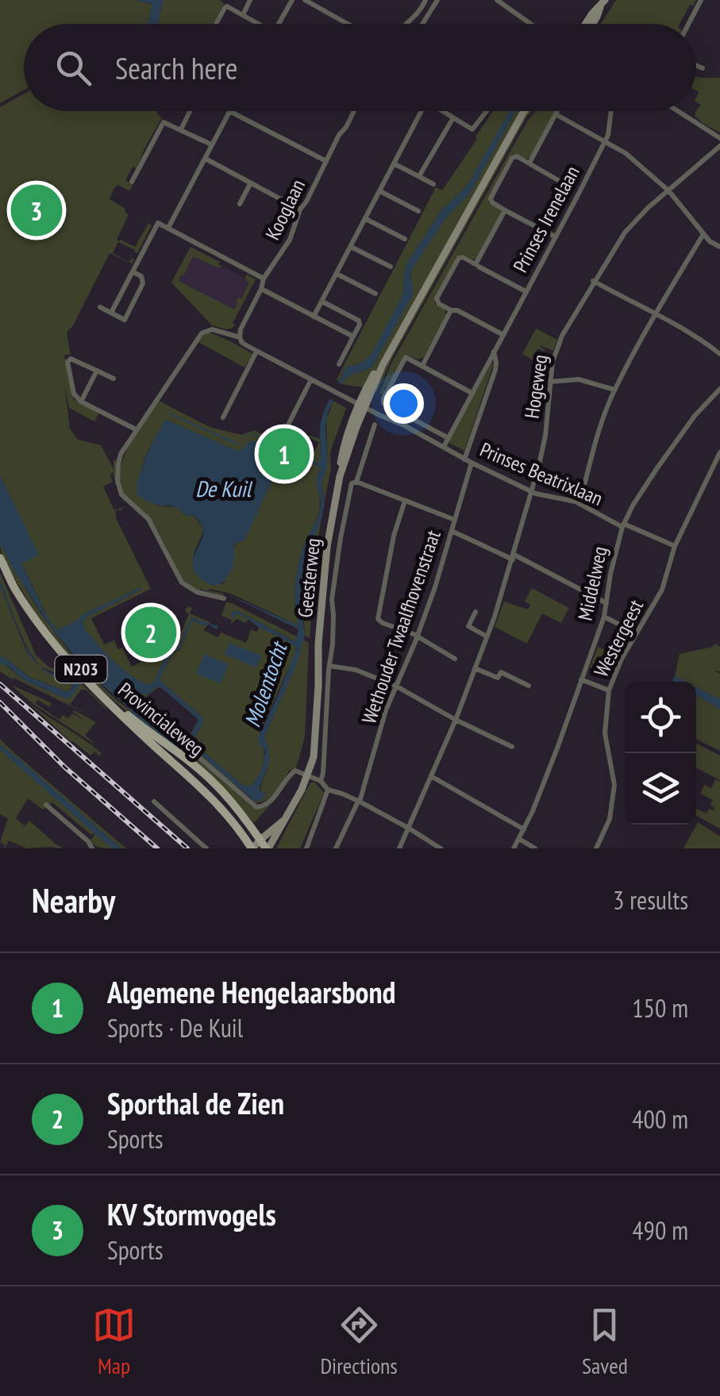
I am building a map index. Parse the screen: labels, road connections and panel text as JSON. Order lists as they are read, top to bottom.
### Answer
{
  "streets": {
    "main road": ["Geesterweg", "N203", "Provincialeweg"],
    "street": [
      "Kooglaan",
      "Prinses Irenelaan",
      "Hogeweg",
      "Prinses Beatrixlaan",
      "Middelweg",
      "Wethouder Twaalfhovenstraat",
      "Westergeest"
    ]
  },
  "crossings": [
    ["Kooglaan", "Prinses Beatrixlaan"],
    ["Prinses Irenelaan", "Prinses Beatrixlaan"],
    ["Hogeweg", "Prinses Beatrixlaan"],
    ["Prinses Beatrixlaan", "Geesterweg"],
    ["Prinses Beatrixlaan", "Middelweg"],
    ["Prinses Beatrixlaan", "Wethouder Twaalfhovenstraat"],
    ["Prinses Beatrixlaan", "Westergeest"],
    ["Geesterweg", "Provincialeweg"]
  ],
  "water": ["De Kuil", "Molentocht"],
  "page": {
    "search": "Search here",
    "pins": ["3", "1", "2"],
    "heading": ["Nearby", "3 results"],
    "list": [
      {
        "mark": "1",
        "name": "Algemene Hengelaarsbond",
        "note": "Sports · De Kuil",
        "value": "150 m"
      },
      {
        "mark": "2",
        "name": "Sporthal de Zien",
        "note": "Sports",
        "value": "400 m"
      },
      {
        "mark": "3",
        "name": "KV Stormvogels",
        "note": "Sports",
        "value": "490 m"
      }
    ],
    "nav": ["Map", "Directions", "Saved"]
  }
}
